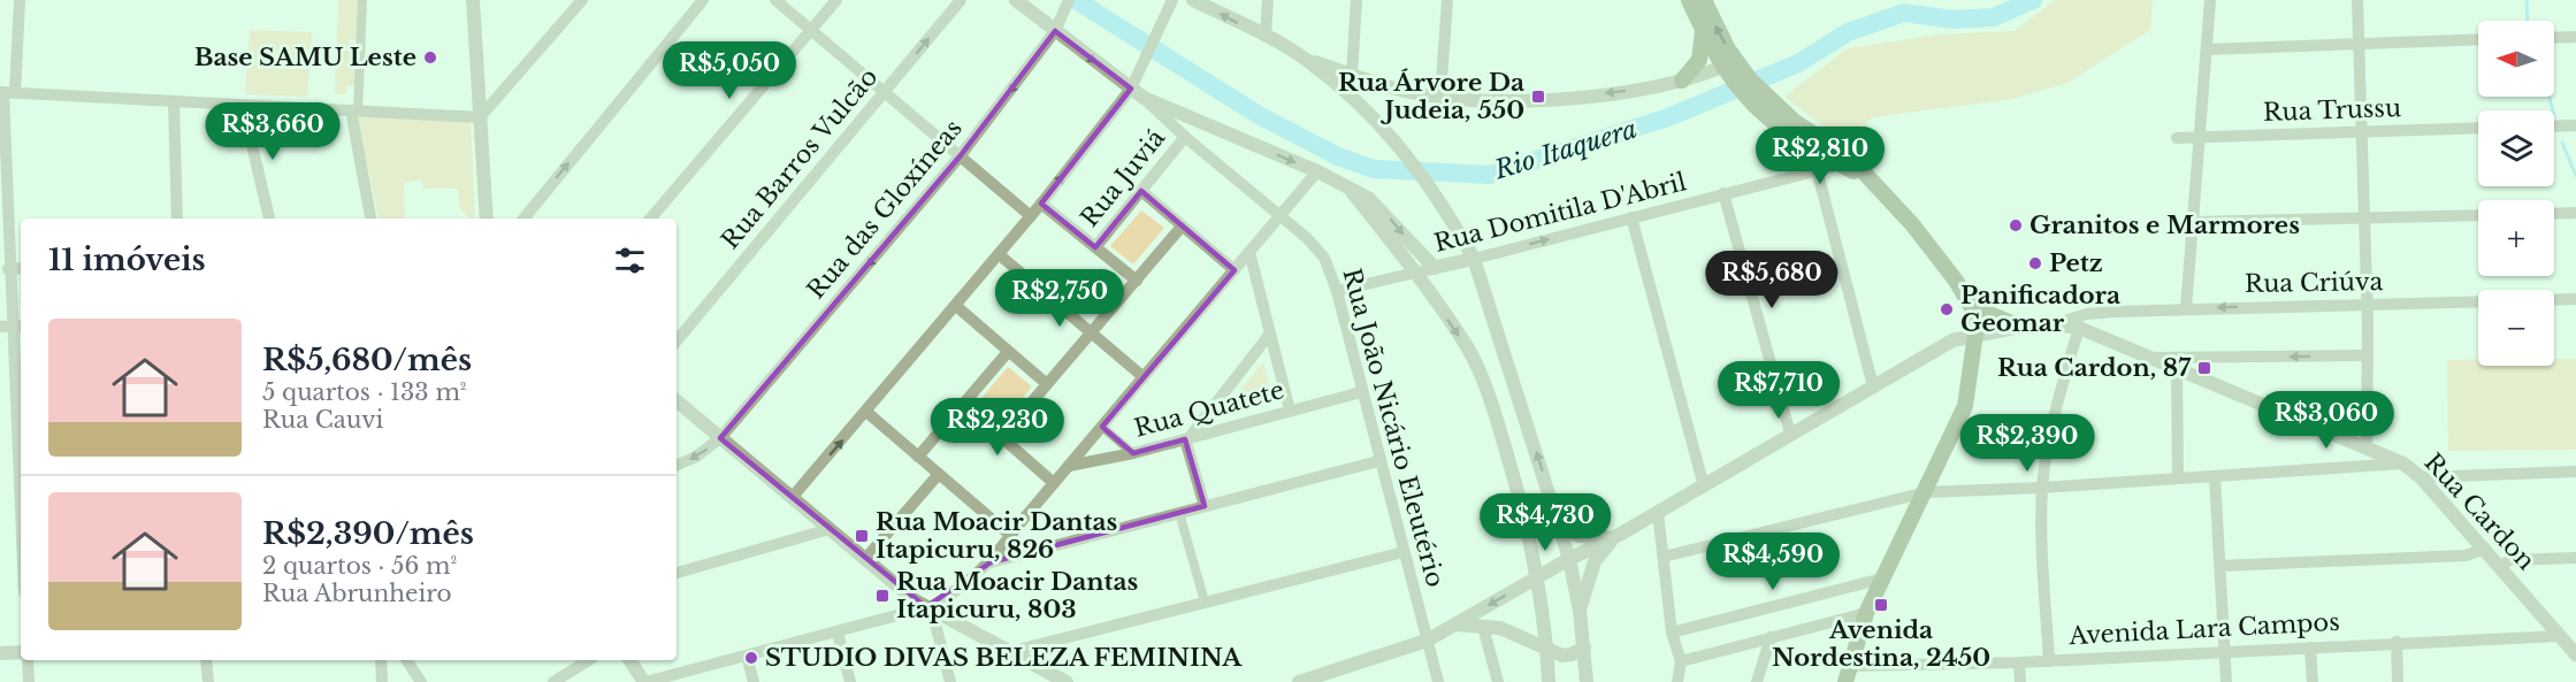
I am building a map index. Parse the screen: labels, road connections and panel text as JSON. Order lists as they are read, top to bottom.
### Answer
{
  "streets": {
    "street": [
      "Rua Trussu",
      "Rua Barros Vulcão",
      "Rua Juviá",
      "Rua das Gloxíneas",
      "Rua Domitila D'Abril",
      "Rua Criúva",
      "Rua Quatete",
      "Rua João Nicário Eleutério",
      "Rua Cardon",
      "Avenida Lara Campos"
    ]
  },
  "crossings": [
    ["Rua Juviá", "Rua João Nicário Eleutério"],
    ["Rua Domitila D'Abril", "Rua João Nicário Eleutério"],
    ["Rua Criúva", "Rua Cardon"],
    ["Rua Quatete", "Rua João Nicário Eleutério"],
    ["Rua Cardon", "Avenida Lara Campos"]
  ],
  "water": ["Rio Itaquera"],
  "places": {
    "other": [
      "Base SAMU Leste",
      "Granitos e Marmores",
      "Petz",
      "Panificadora Geomar",
      "STUDIO DIVAS BELEZA FEMININA"
    ],
    "transit": [
      "Rua Árvore Da Judeia, 550",
      "Rua Cardon, 87",
      "Rua Moacir Dantas Itapicuru, 826",
      "Rua Moacir Dantas Itapicuru, 803",
      "Avenida Nordestina, 2450"
    ]
  },
  "north": "left",
  "page": {
    "map_buttons": ["+", "−"],
    "price": [
      "R$5,050",
      "R$3,660",
      "R$2,810",
      "R$5,680",
      "R$2,750",
      "R$7,710",
      "R$3,060",
      "R$2,230",
      "R$2,390",
      "R$4,730",
      "R$4,590"
    ],
    "heading": "11 imóveis",
    "list": [
      {
        "name": "R$5,680/mês",
        "note": "5 quartos · 133 m² · Rua Cauvi"
      },
      {
        "name": "R$2,390/mês",
        "note": "2 quartos · 56 m² · Rua Abrunheiro"
      }
    ]
  }
}
